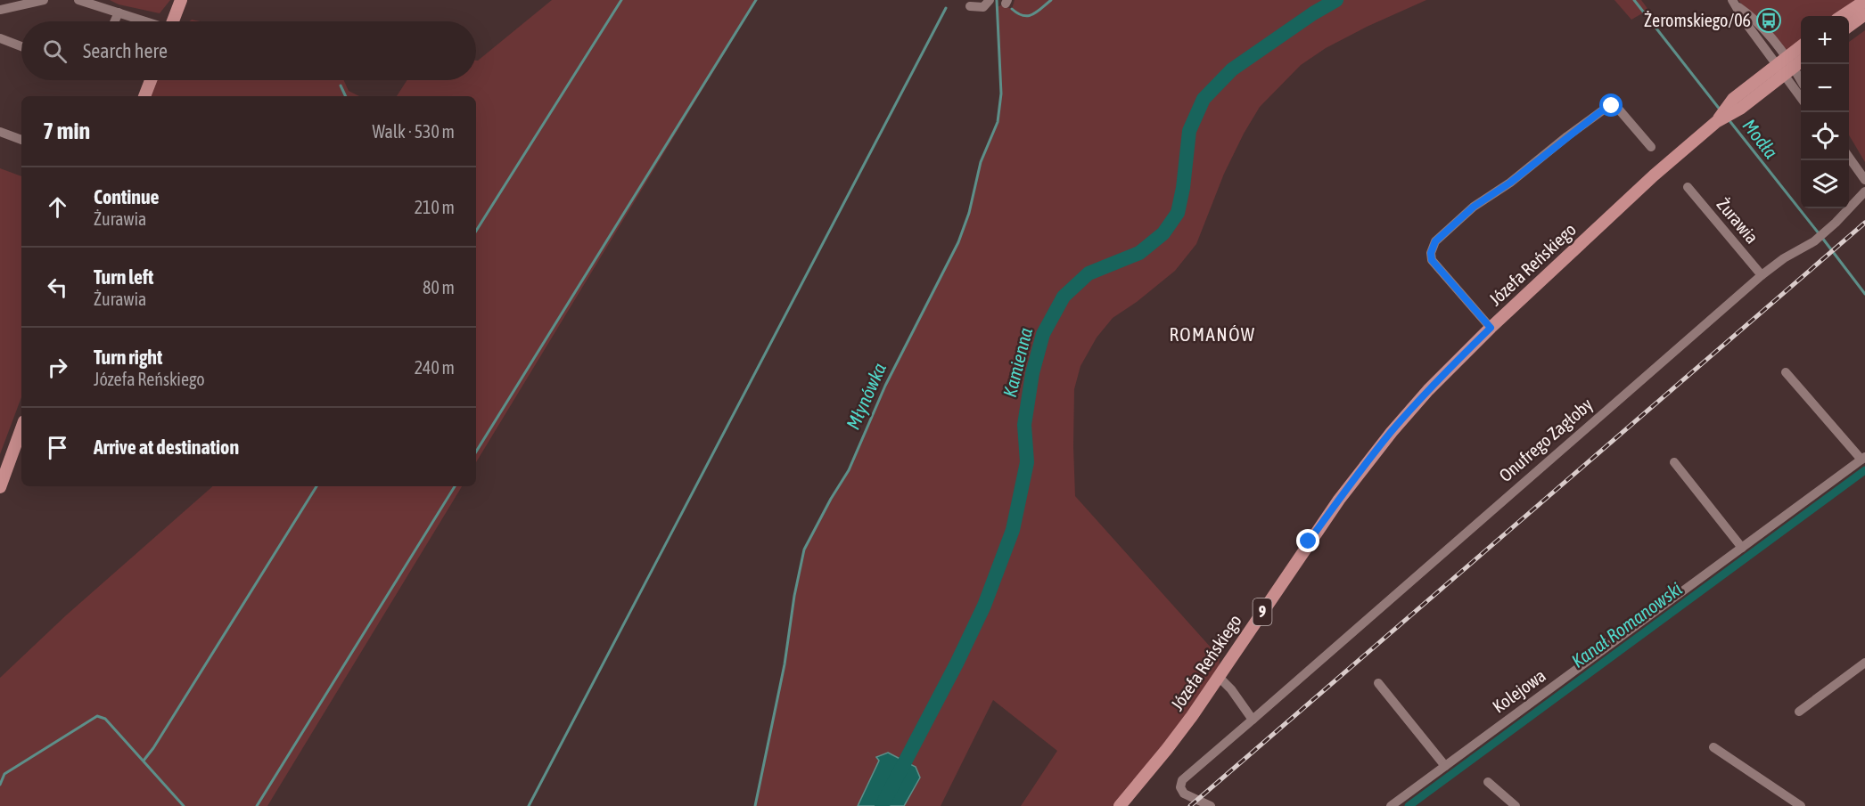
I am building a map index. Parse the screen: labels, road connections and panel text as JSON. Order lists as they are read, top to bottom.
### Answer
{
  "streets": {
    "main road": ["Józefa Reńskiego", "9"],
    "street": ["Żurawia", "Onufrego Zagłoby", "Kolejowa"]
  },
  "crossings": [
    ["Żurawia", "Onufrego Zagłoby"],
    ["Józefa Reńskiego", "9"]
  ],
  "districts": ["ROMANÓW"],
  "water": [
    "Modła",
    "Kamienna",
    "Młynówka",
    "Kanał Romanowski"
  ],
  "places": {
    "bus stop": ["Żeromskiego/06"]
  },
  "page": {
    "map_buttons": ["+", "−"],
    "search": "Search here",
    "heading": ["7 min", "Walk · 530 m"],
    "list": [
      ["Continue", "Żurawia", "210 m"],
      ["Turn left", "Żurawia", "80 m"],
      ["Turn right", "Józefa Reńskiego", "240 m"],
      "Arrive at destination"
    ]
  }
}
